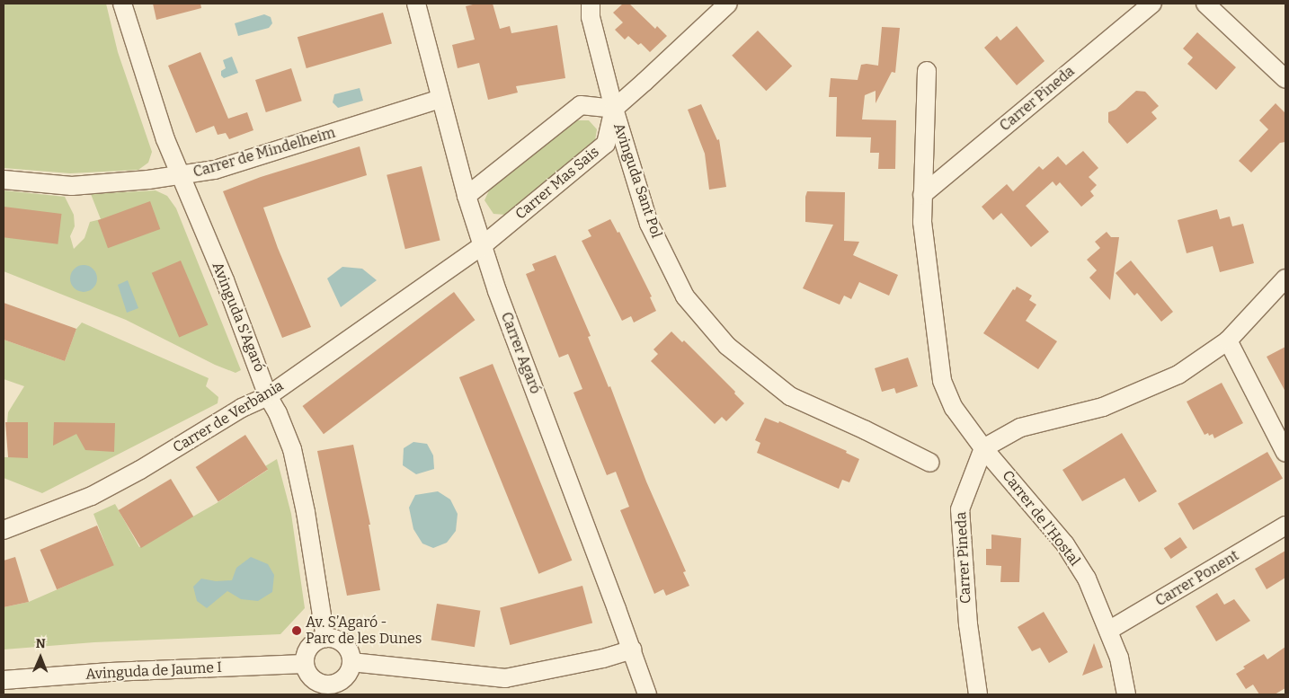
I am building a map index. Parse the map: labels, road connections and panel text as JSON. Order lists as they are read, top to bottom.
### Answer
{
  "streets": {
    "street": [
      "Carrer Pineda",
      "Carrer de Mindelheim",
      "Avinguda Sant Pol",
      "Carrer Mas Sais",
      "Avinguda S'Agaró",
      "Carrer Agaró",
      "Carrer de Verbània",
      "Carrer de l'Hostal",
      "Carrer Ponent",
      "Avinguda de Jaume I"
    ]
  },
  "crossings": [
    ["Carrer Pineda", "Carrer de l'Hostal"],
    ["Carrer de Mindelheim", "Avinguda S'Agaró"],
    ["Carrer de Mindelheim", "Carrer Agaró"],
    ["Avinguda Sant Pol", "Carrer Mas Sais"],
    ["Carrer Mas Sais", "Carrer Agaró"],
    ["Carrer Mas Sais", "Carrer de Verbània"],
    ["Avinguda S'Agaró", "Carrer de Verbània"],
    ["Avinguda S'Agaró", "Avinguda de Jaume I"],
    ["Carrer Agaró", "Carrer de Verbània"],
    ["Carrer de l'Hostal", "Carrer Ponent"]
  ],
  "places": ["Av. S’Agaró - Parc de les Dunes"],
  "north": "top"
}
